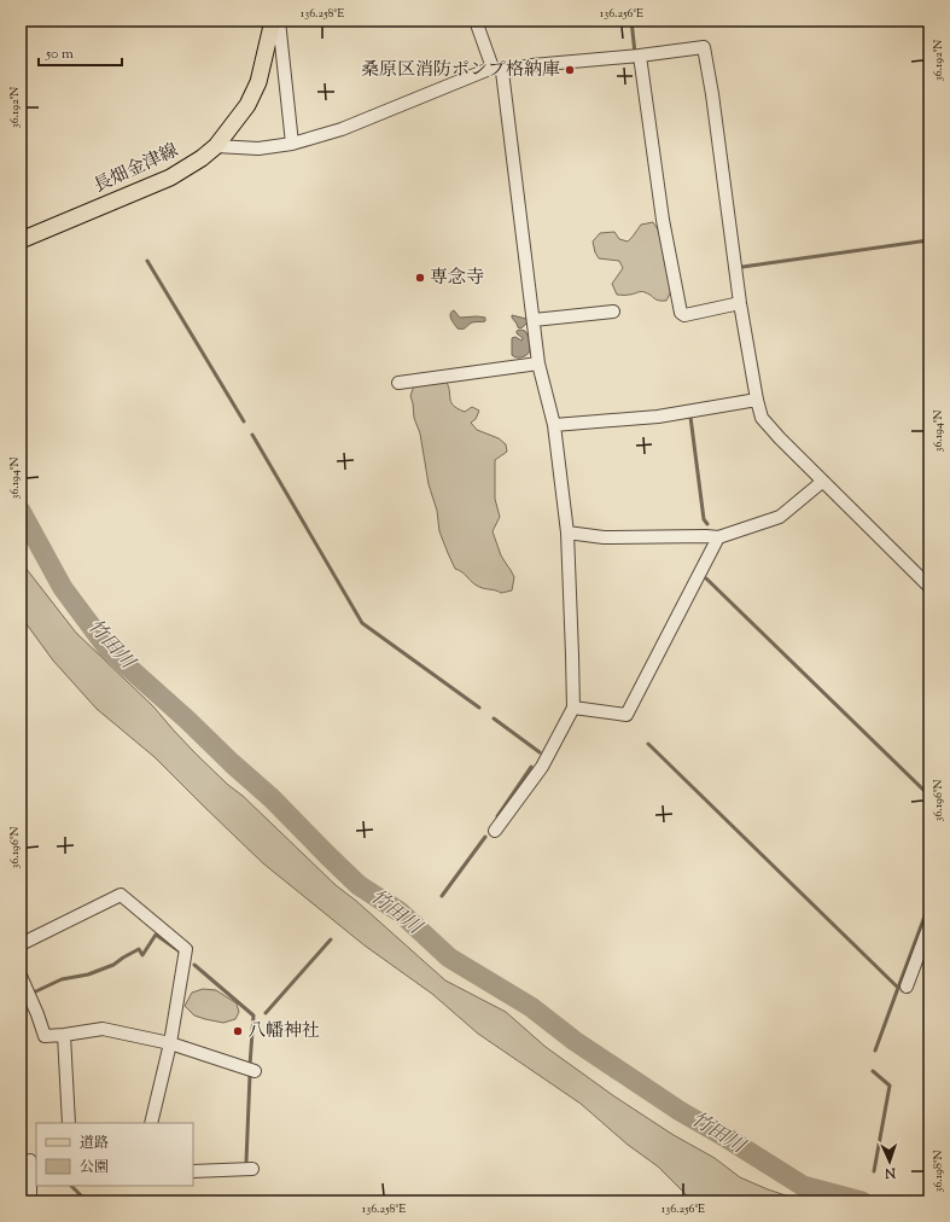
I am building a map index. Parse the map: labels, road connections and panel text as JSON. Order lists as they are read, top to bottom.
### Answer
{
  "streets": {
    "main road": ["長畑金津線"]
  },
  "water": ["竹田川"],
  "places": ["桑原区消防ポンプ格納庫", "専念寺", "八幡神社"],
  "legend": ["道路", "公園"],
  "scale_bar": "50 m",
  "north": "bottom",
  "coordinates": [
    "136.258°E",
    "136.256°E",
    "36.192°N",
    "36.194°N",
    "36.196°N",
    "36.198°N"
  ]
}
